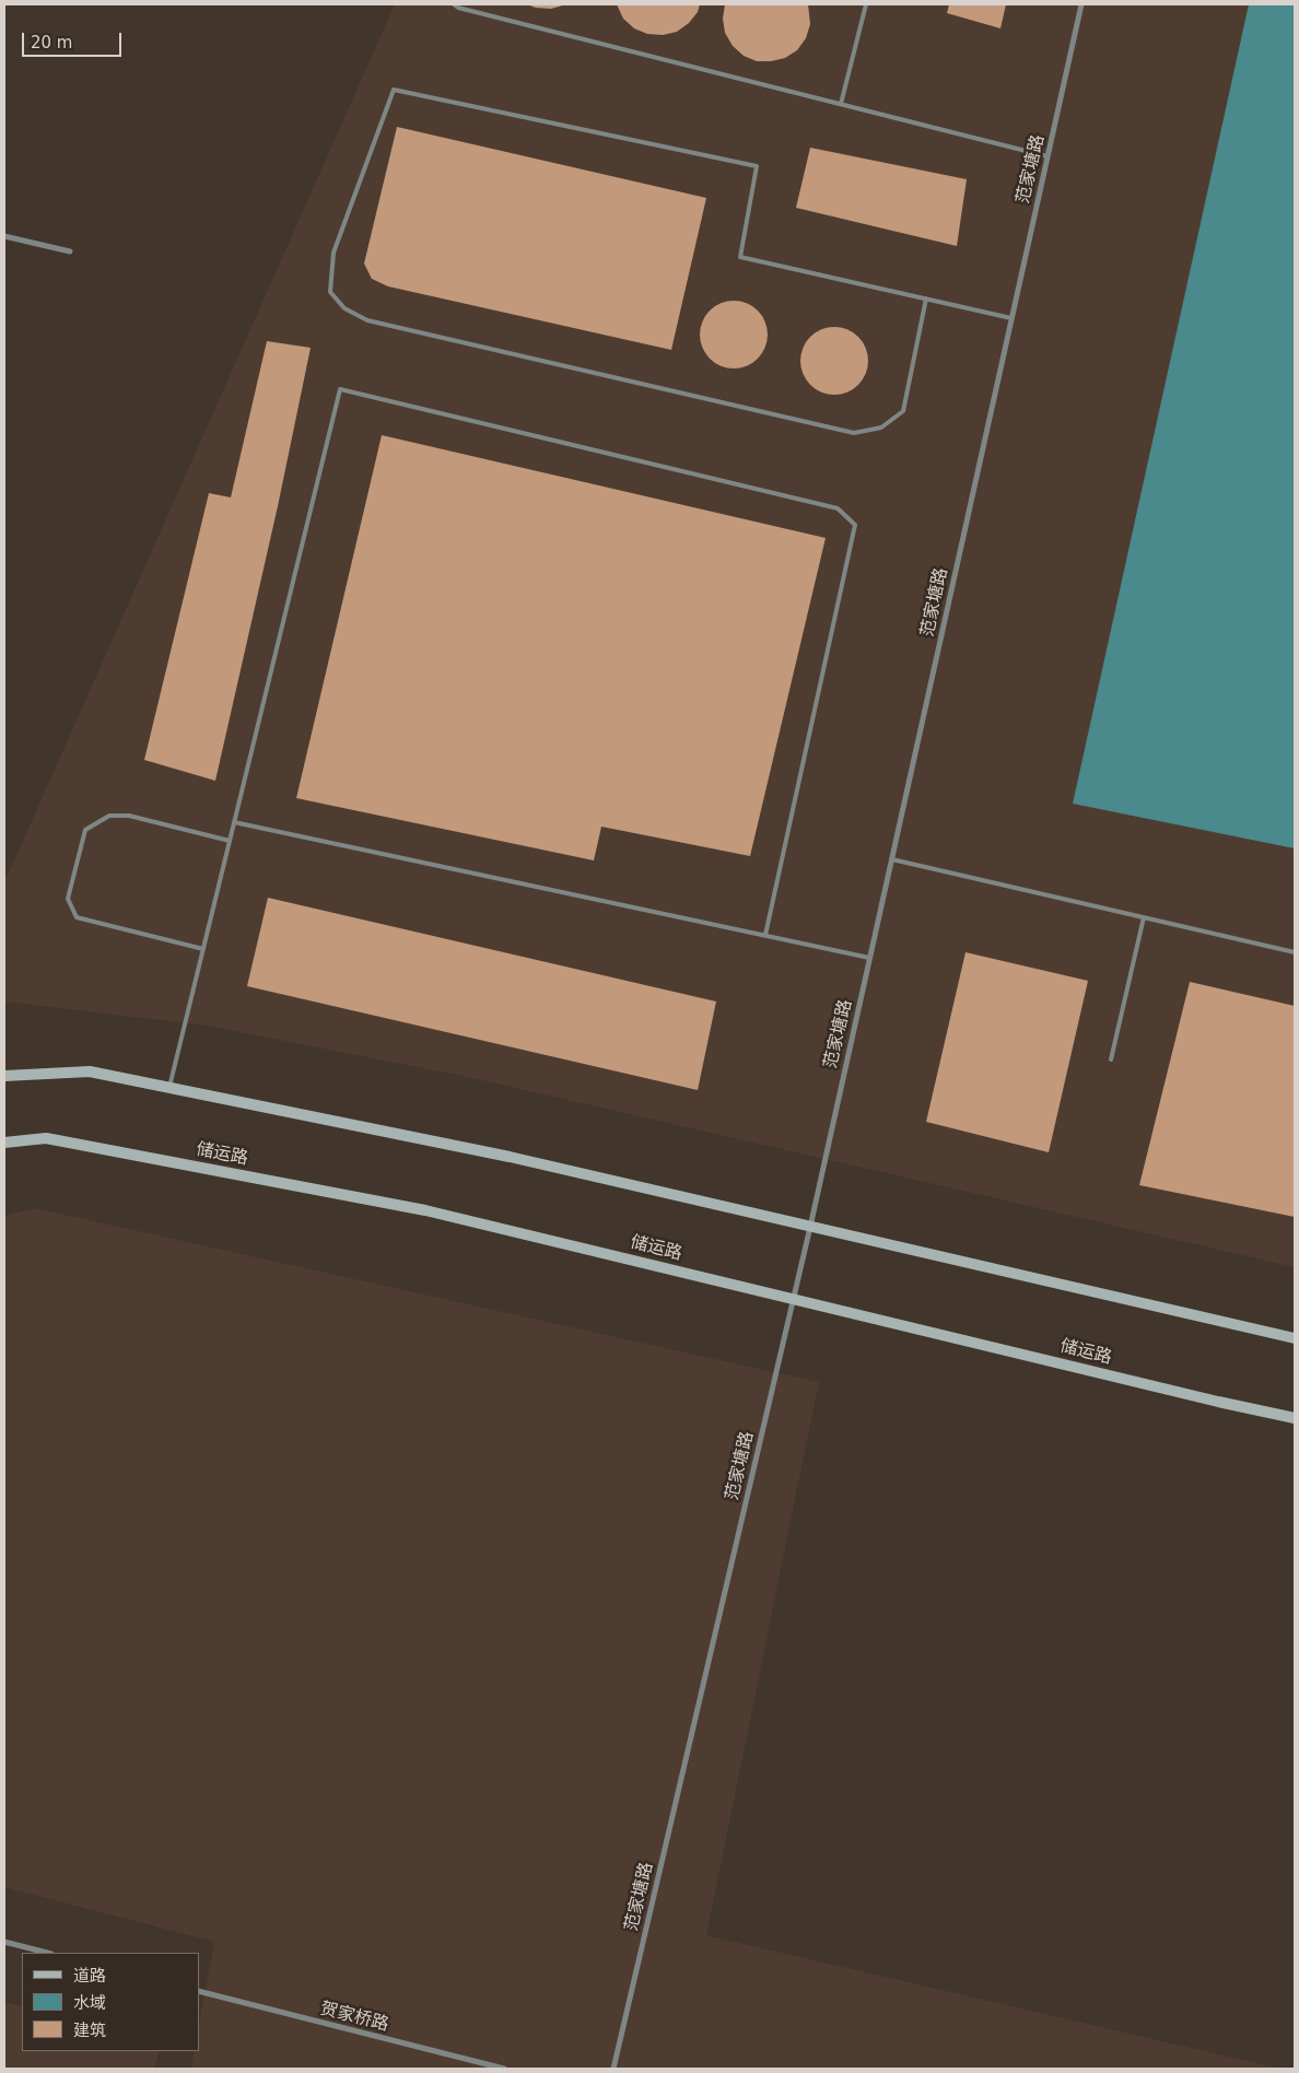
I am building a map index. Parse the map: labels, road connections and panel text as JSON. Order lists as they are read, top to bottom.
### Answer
{
  "streets": {
    "main road": ["储运路"],
    "street": ["范家塘路", "贺家桥路"]
  },
  "crossings": [
    ["范家塘路", "储运路"]
  ],
  "legend": ["道路", "水域", "建筑"],
  "scale_bar": "20 m"
}
